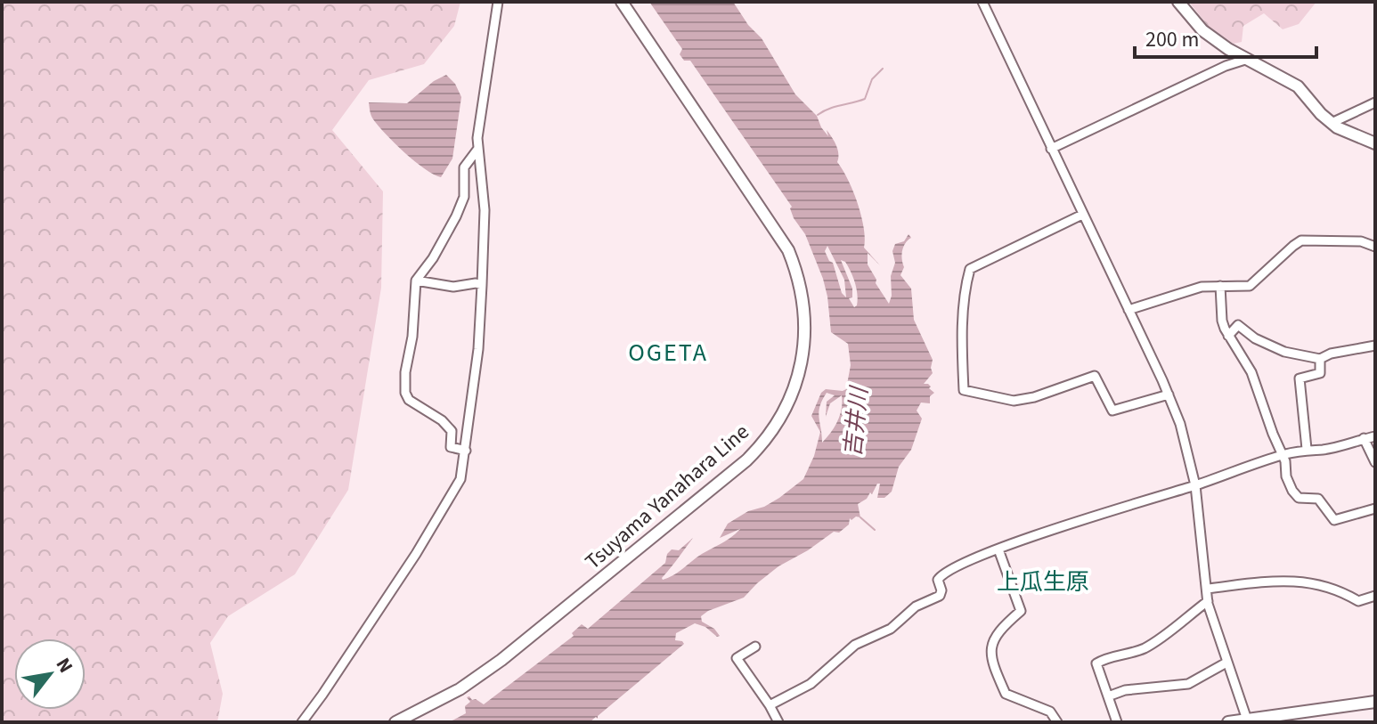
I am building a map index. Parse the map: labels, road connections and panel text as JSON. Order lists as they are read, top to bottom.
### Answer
{
  "streets": {
    "main road": ["Tsuyama Yanahara Line"]
  },
  "districts": ["OGETA", "上瓜生原"],
  "water": ["吉井川"],
  "scale_bar": "200 m",
  "north": "top right"
}
